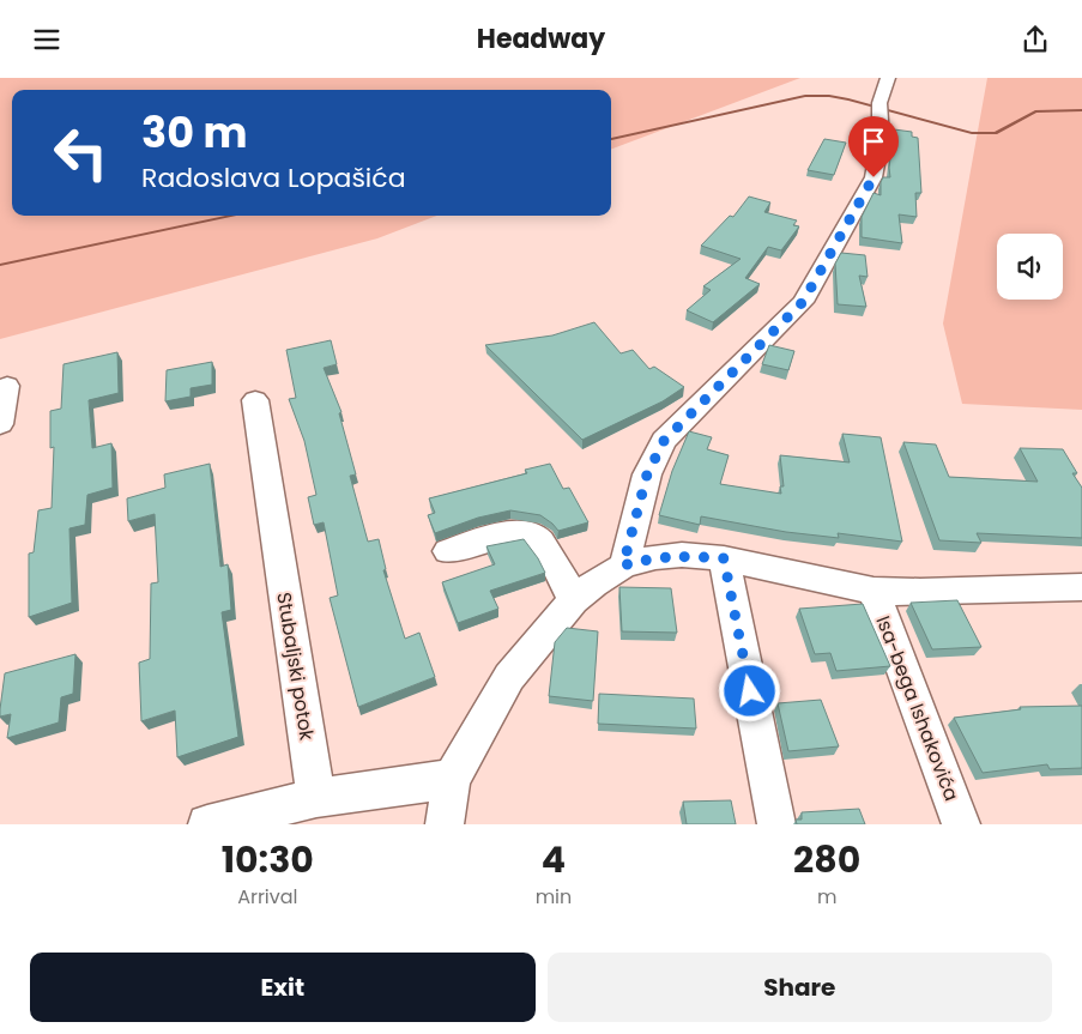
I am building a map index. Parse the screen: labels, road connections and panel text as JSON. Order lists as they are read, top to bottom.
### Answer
{
  "streets": {
    "street": ["Stubaljski potok", "Isa-bega Ishakovića"]
  },
  "page": {
    "header": "Headway",
    "turn": ["30 m", "Radoslava Lopašića"],
    "eta": [
      "10:30",
      "Arrival",
      "4",
      "min",
      "280",
      "m"
    ],
    "buttons": ["Exit", "Share"]
  }
}
